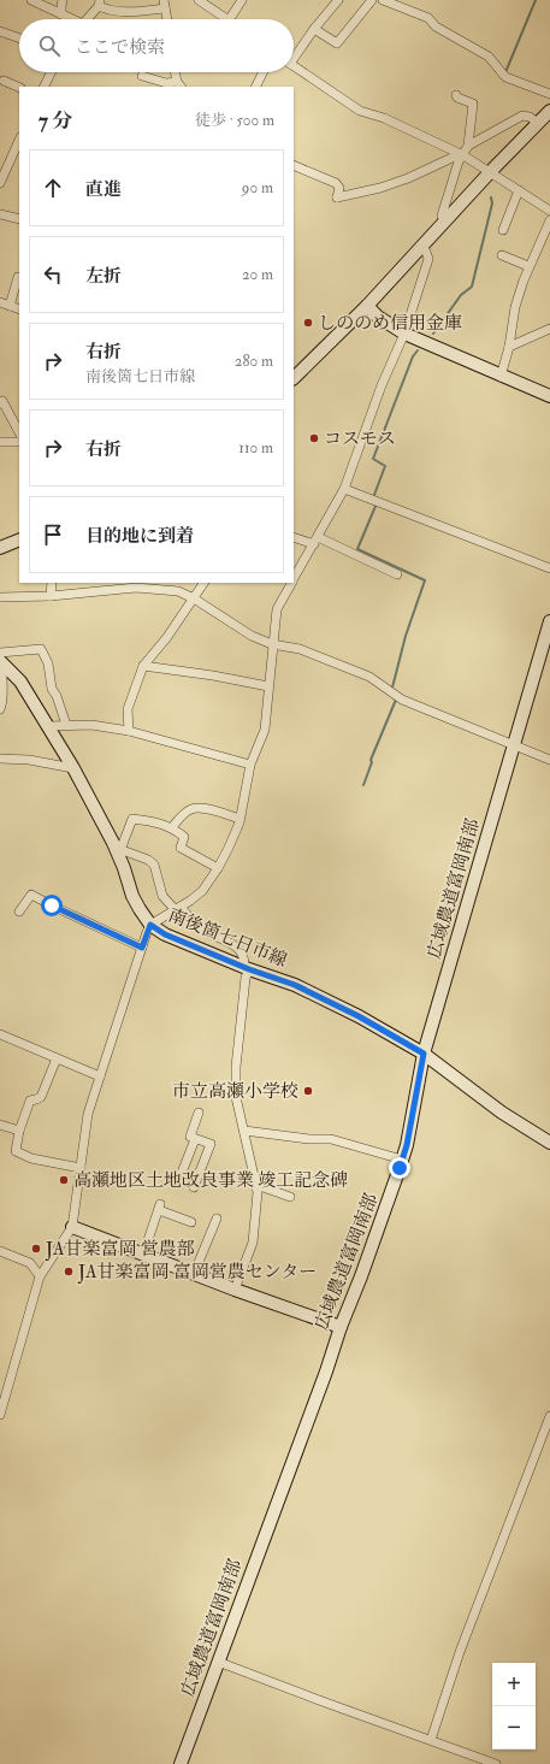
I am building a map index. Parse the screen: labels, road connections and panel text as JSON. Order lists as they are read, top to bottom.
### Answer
{
  "streets": {
    "street": ["広域農道富岡南部", "南後箇七日市線"]
  },
  "crossings": [
    ["広域農道富岡南部", "南後箇七日市線"]
  ],
  "places": [
    "しののめ信用金庫",
    "コスモス",
    "市立高瀬小学校",
    "高瀬地区土地改良事業 竣工記念碑",
    "JA甘楽富岡 営農部",
    "JA甘楽富岡 富岡営農センター"
  ],
  "page": {
    "search": "ここで検索",
    "heading": ["7 分", "徒歩 · 500 m"],
    "list": [
      ["直進", "90 m"],
      ["左折", "20 m"],
      ["右折", "南後箇七日市線", "280 m"],
      ["右折", "110 m"],
      "目的地に到着"
    ],
    "map_buttons": ["+", "−"]
  }
}
